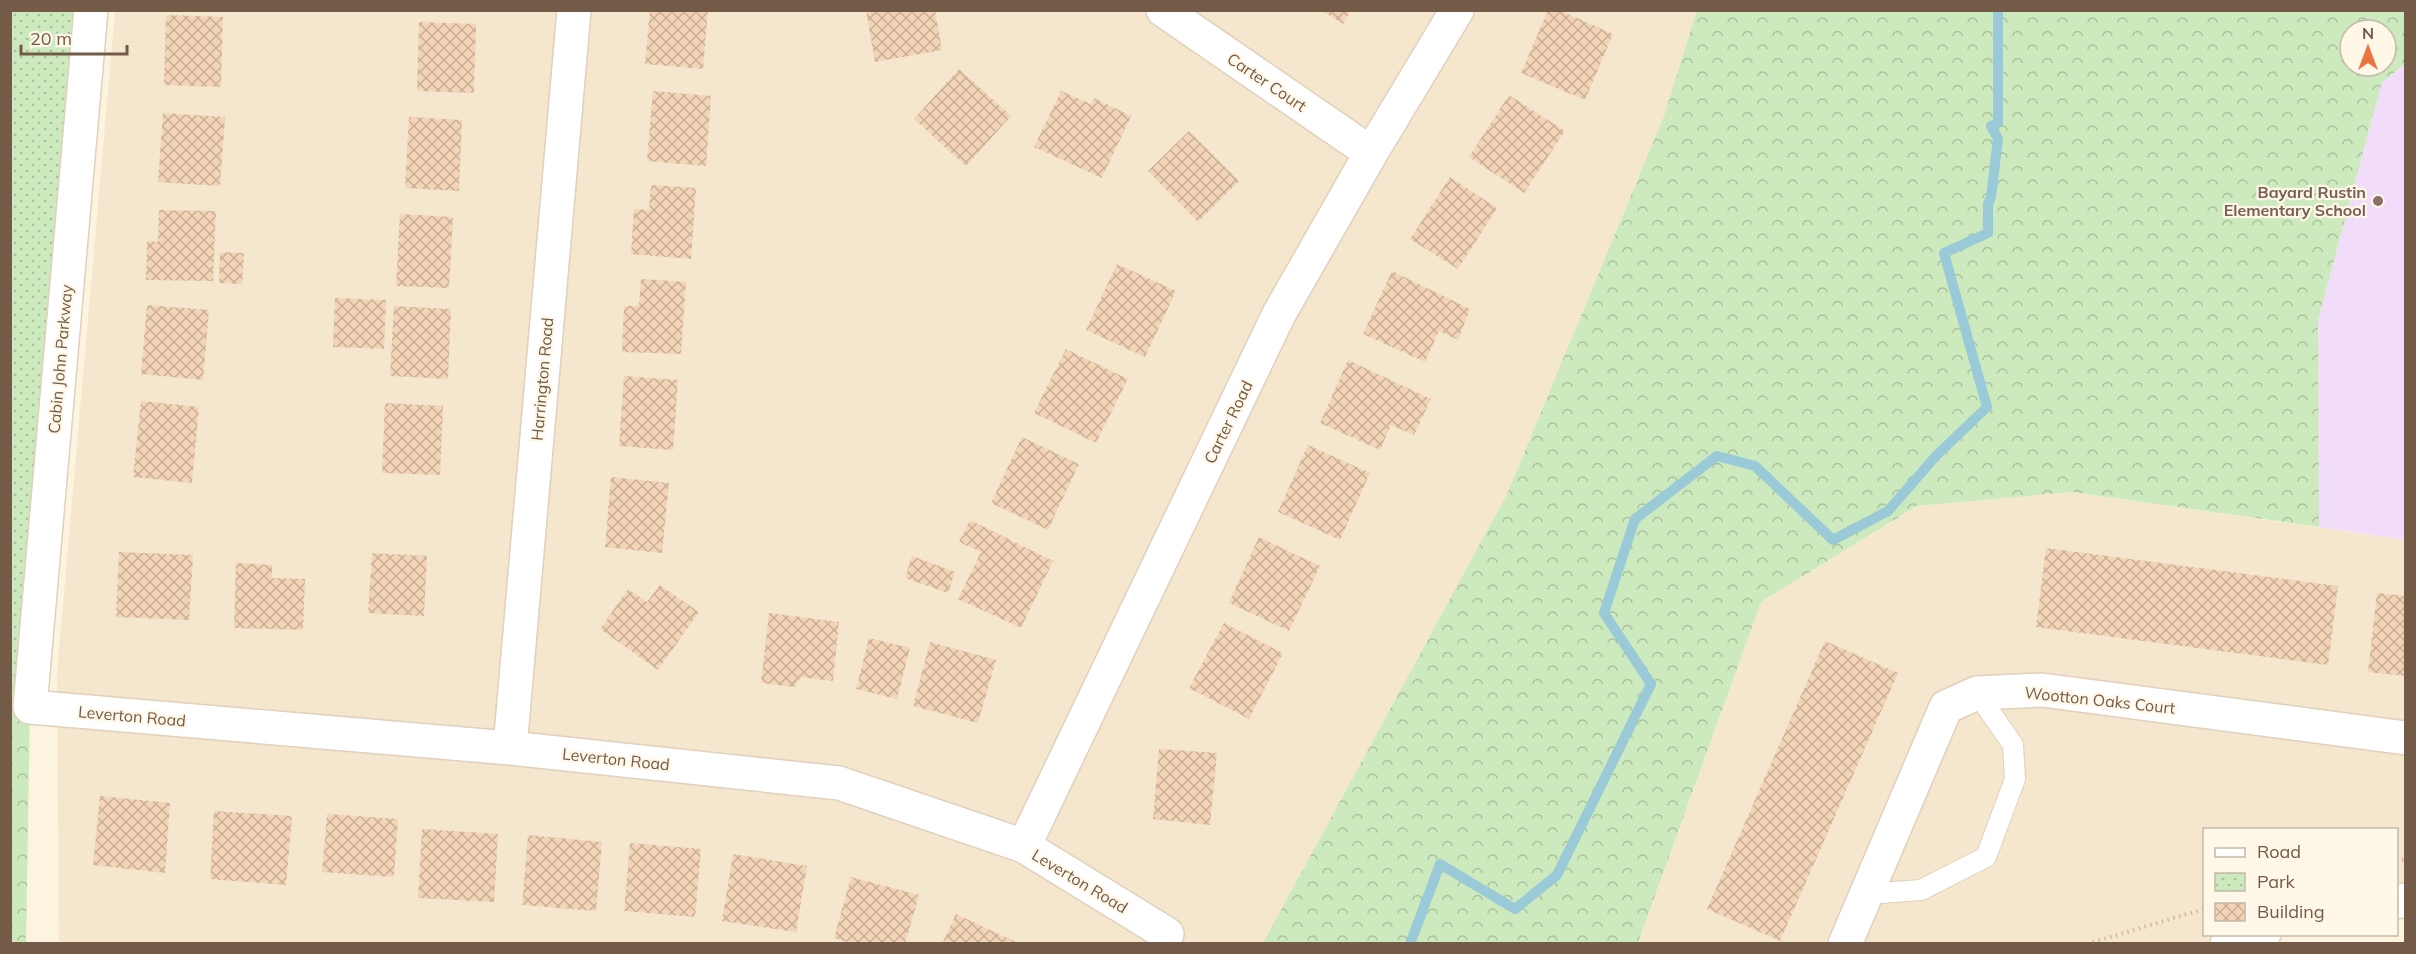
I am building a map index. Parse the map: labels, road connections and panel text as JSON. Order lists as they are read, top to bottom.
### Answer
{
  "streets": {
    "street": [
      "Carter Court",
      "Cabin John Parkway",
      "Harrington Road",
      "Carter Road",
      "Wootton Oaks Court",
      "Leverton Road"
    ]
  },
  "crossings": [
    ["Carter Court", "Carter Road"],
    ["Cabin John Parkway", "Leverton Road"],
    ["Harrington Road", "Leverton Road"],
    ["Carter Road", "Leverton Road"]
  ],
  "places": ["Bayard Rustin Elementary School"],
  "legend": ["Road", "Park", "Building"],
  "scale_bar": "20 m",
  "north": "top"
}
